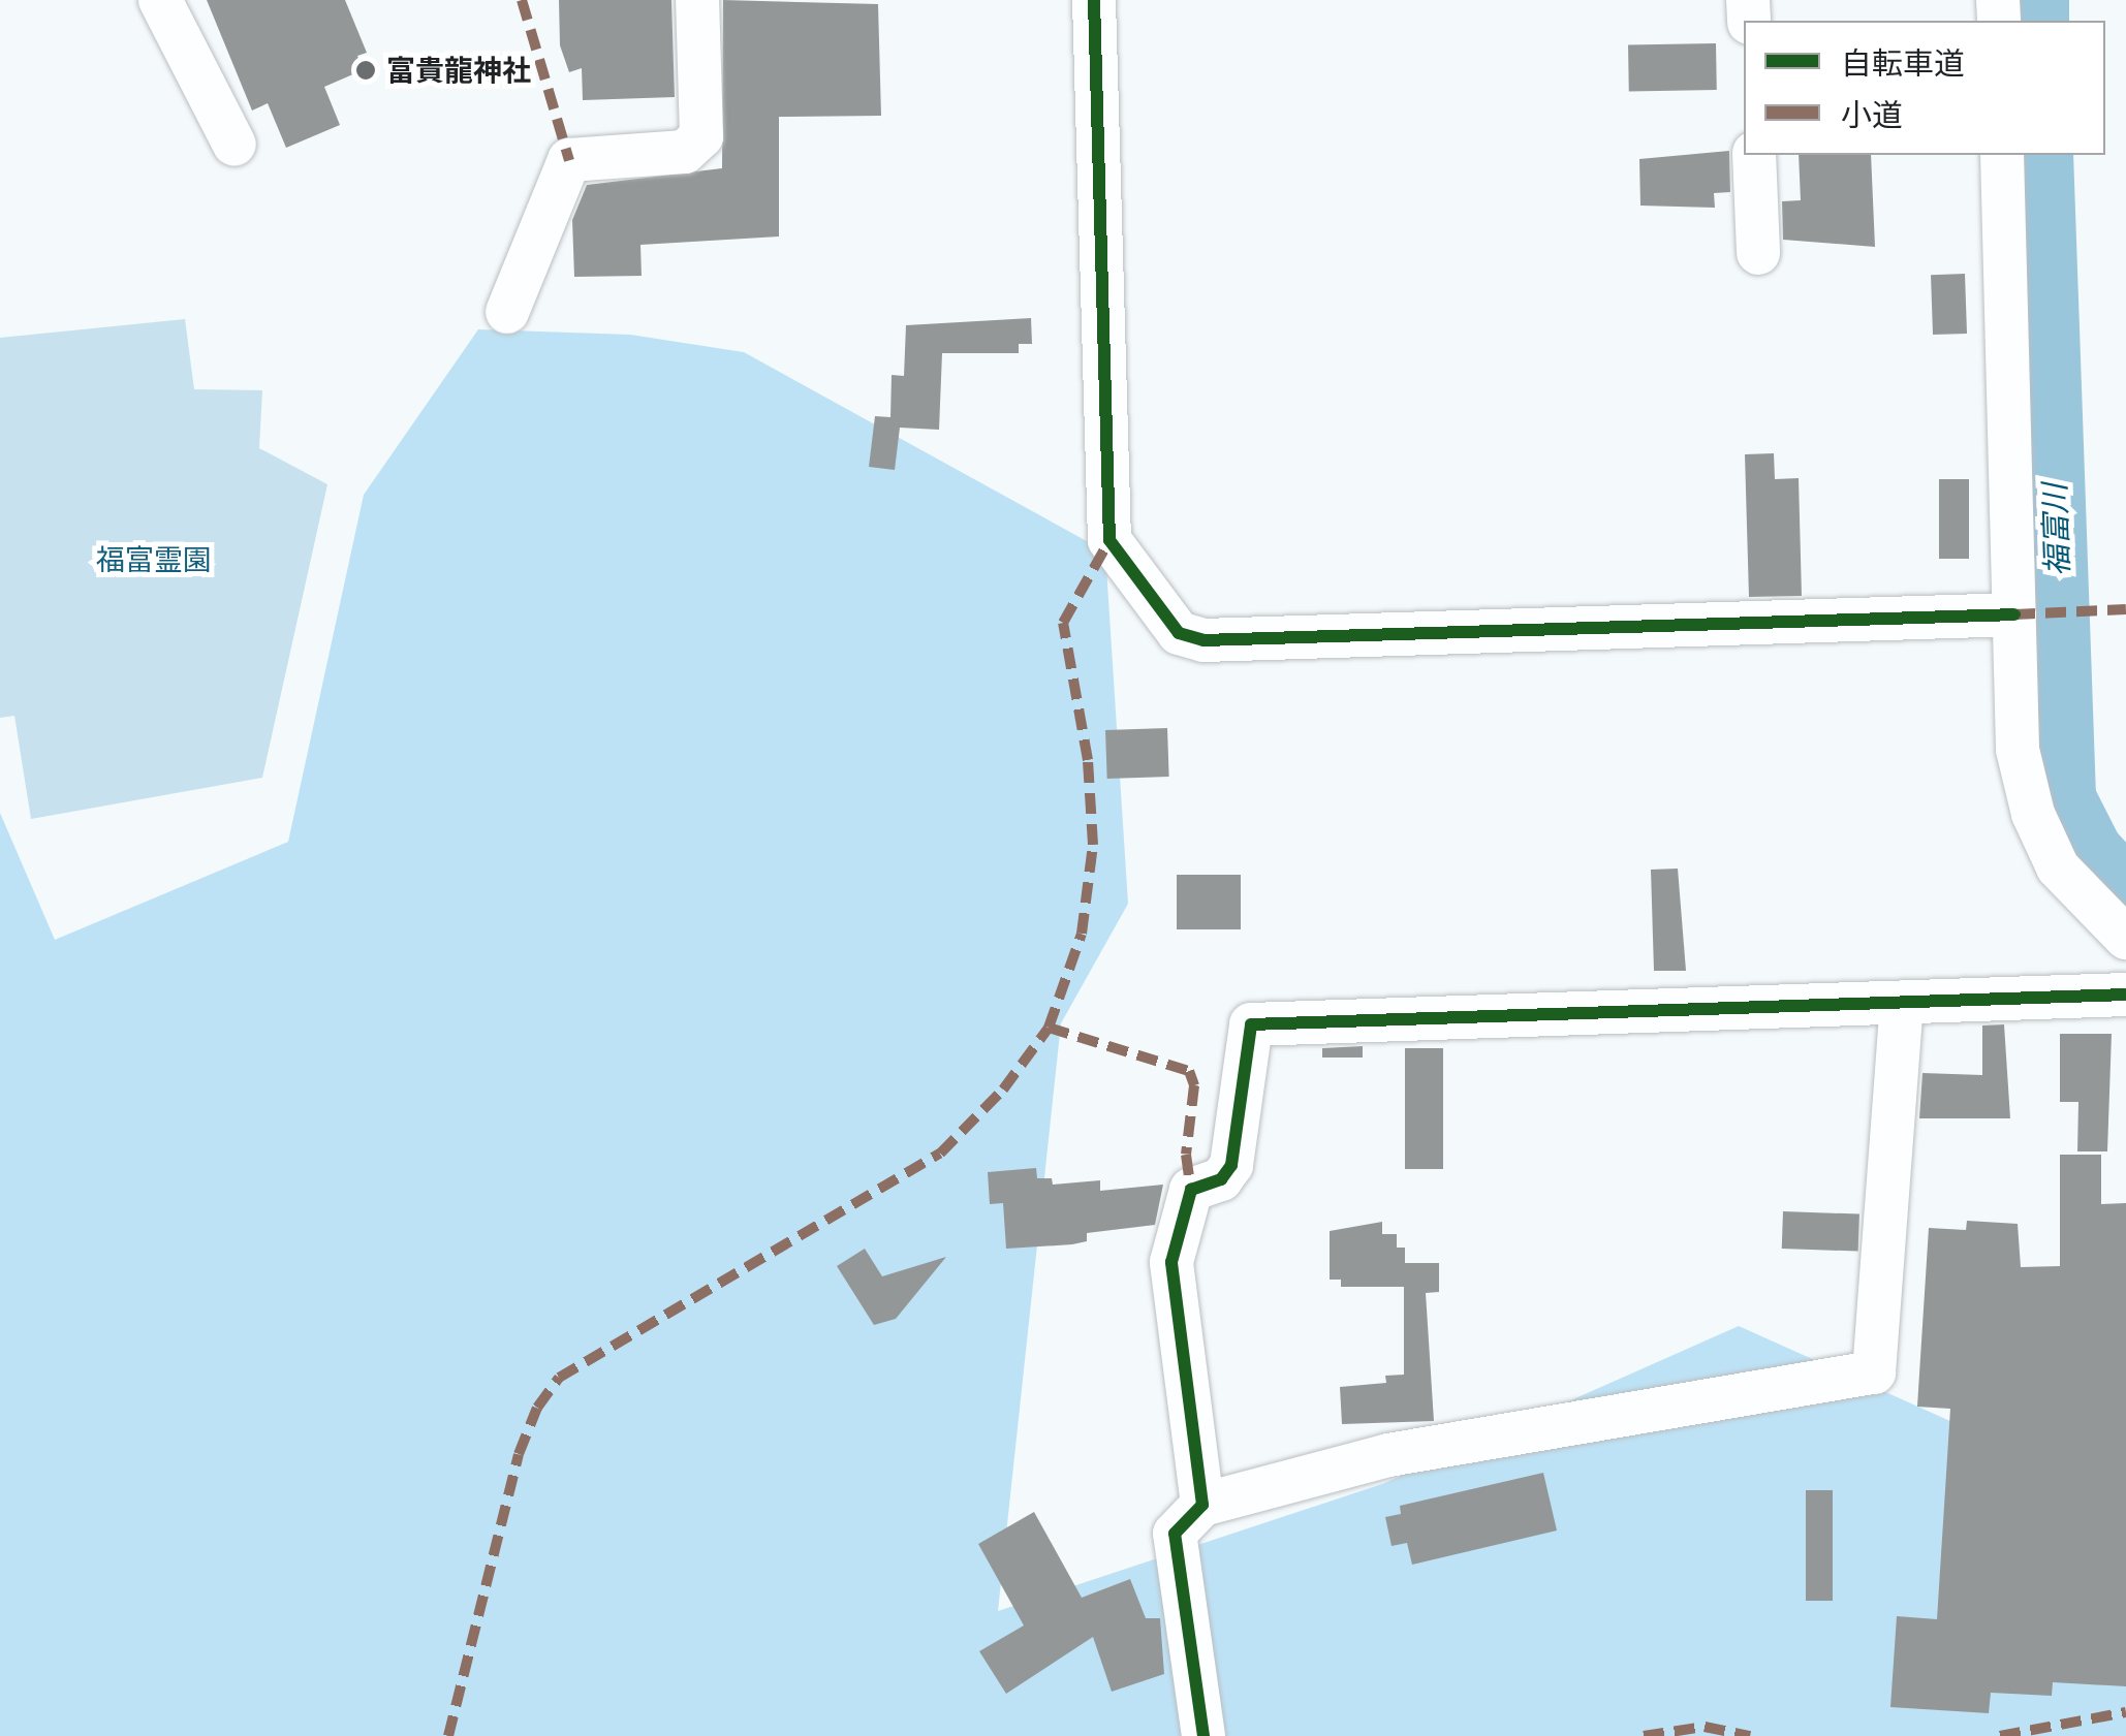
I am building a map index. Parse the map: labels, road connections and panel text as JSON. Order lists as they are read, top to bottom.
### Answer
{
  "water": ["福富川"],
  "parks": ["福富霊園"],
  "places": ["富貴龍神社"],
  "legend": ["自転車道", "小道"]
}
